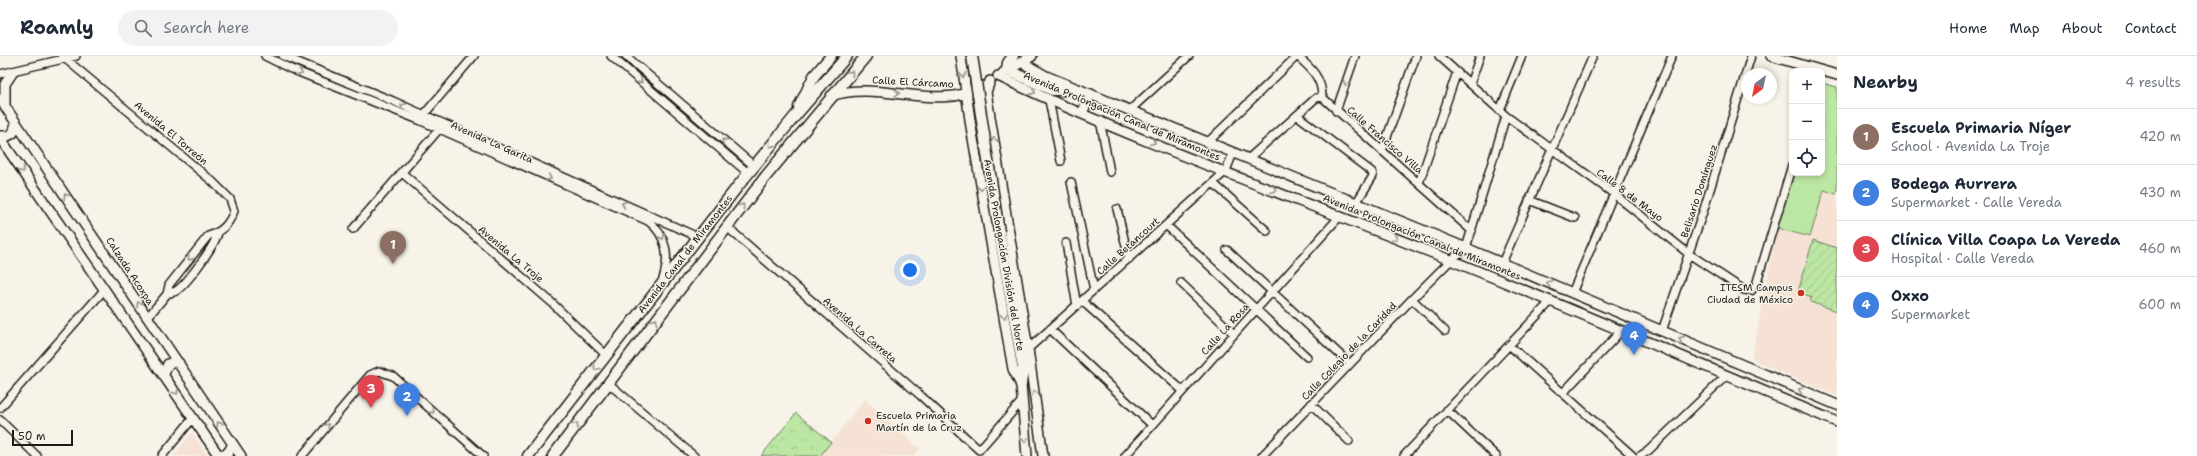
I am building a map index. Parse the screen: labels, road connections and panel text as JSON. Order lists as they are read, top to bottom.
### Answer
{
  "streets": {
    "main road": ["Avenida Canal de Miramontes"],
    "street": [
      "Calle El Cárcamo",
      "Avenida Prolongación Canal de Miramontes",
      "Avenida El Torreón",
      "Calle Francisco Villa",
      "Avenida La Garita",
      "Belisario Domínguez",
      "Calle 8 de Mayo",
      "Calle Betancourt",
      "Avenida La Troje",
      "Avenida Prolongación División del Norte",
      "Calzada Acoxpa",
      "Calle La Rosa",
      "Avenida La Carreta",
      "Calle Colegio de la Caridad"
    ]
  },
  "crossings": [
    ["Calle El Cárcamo", "Avenida Prolongación Canal de Miramontes"],
    ["Calle El Cárcamo", "Avenida Canal de Miramontes"],
    ["Calle El Cárcamo", "Avenida Prolongación División del Norte"],
    ["Avenida Prolongación Canal de Miramontes", "Belisario Domínguez"],
    ["Avenida Prolongación Canal de Miramontes", "Calle Betancourt"],
    ["Avenida Prolongación Canal de Miramontes", "Avenida Prolongación División del Norte"],
    ["Avenida Prolongación Canal de Miramontes", "Calle La Rosa"],
    ["Avenida Prolongación Canal de Miramontes", "Calle Colegio de la Caridad"],
    ["Avenida El Torreón", "Calzada Acoxpa"],
    ["Avenida La Garita", "Avenida Canal de Miramontes"],
    ["Belisario Domínguez", "Calle 8 de Mayo"],
    ["Calle Betancourt", "Avenida Prolongación División del Norte"],
    ["Avenida La Troje", "Avenida Canal de Miramontes"],
    ["Avenida Canal de Miramontes", "Avenida La Carreta"]
  ],
  "one_way": ["Calle El Cárcamo"],
  "places": ["ITESM Campus Ciudad de México", "Escuela Primaria Martín de la Cruz"],
  "scale_bar": "50 m",
  "north": "bottom left",
  "page": {
    "header": "Roamly",
    "search": "Search here",
    "nav": [
      "Home",
      "Map",
      "About",
      "Contact"
    ],
    "heading": ["Nearby", "4 results"],
    "map_buttons": ["+", "−"],
    "list": [
      {
        "mark": "1",
        "name": "Escuela Primaria Níger",
        "note": "School · Avenida La Troje",
        "value": "420 m"
      },
      {
        "mark": "2",
        "name": "Bodega Aurrera",
        "note": "Supermarket · Calle Vereda",
        "value": "430 m"
      },
      {
        "mark": "3",
        "name": "Clínica Villa Coapa La Vereda",
        "note": "Hospital · Calle Vereda",
        "value": "460 m"
      },
      {
        "mark": "4",
        "name": "Oxxo",
        "note": "Supermarket",
        "value": "600 m"
      }
    ],
    "pins": [
      "1",
      "4",
      "3",
      "2"
    ],
    "scale": "50 m"
  }
}
